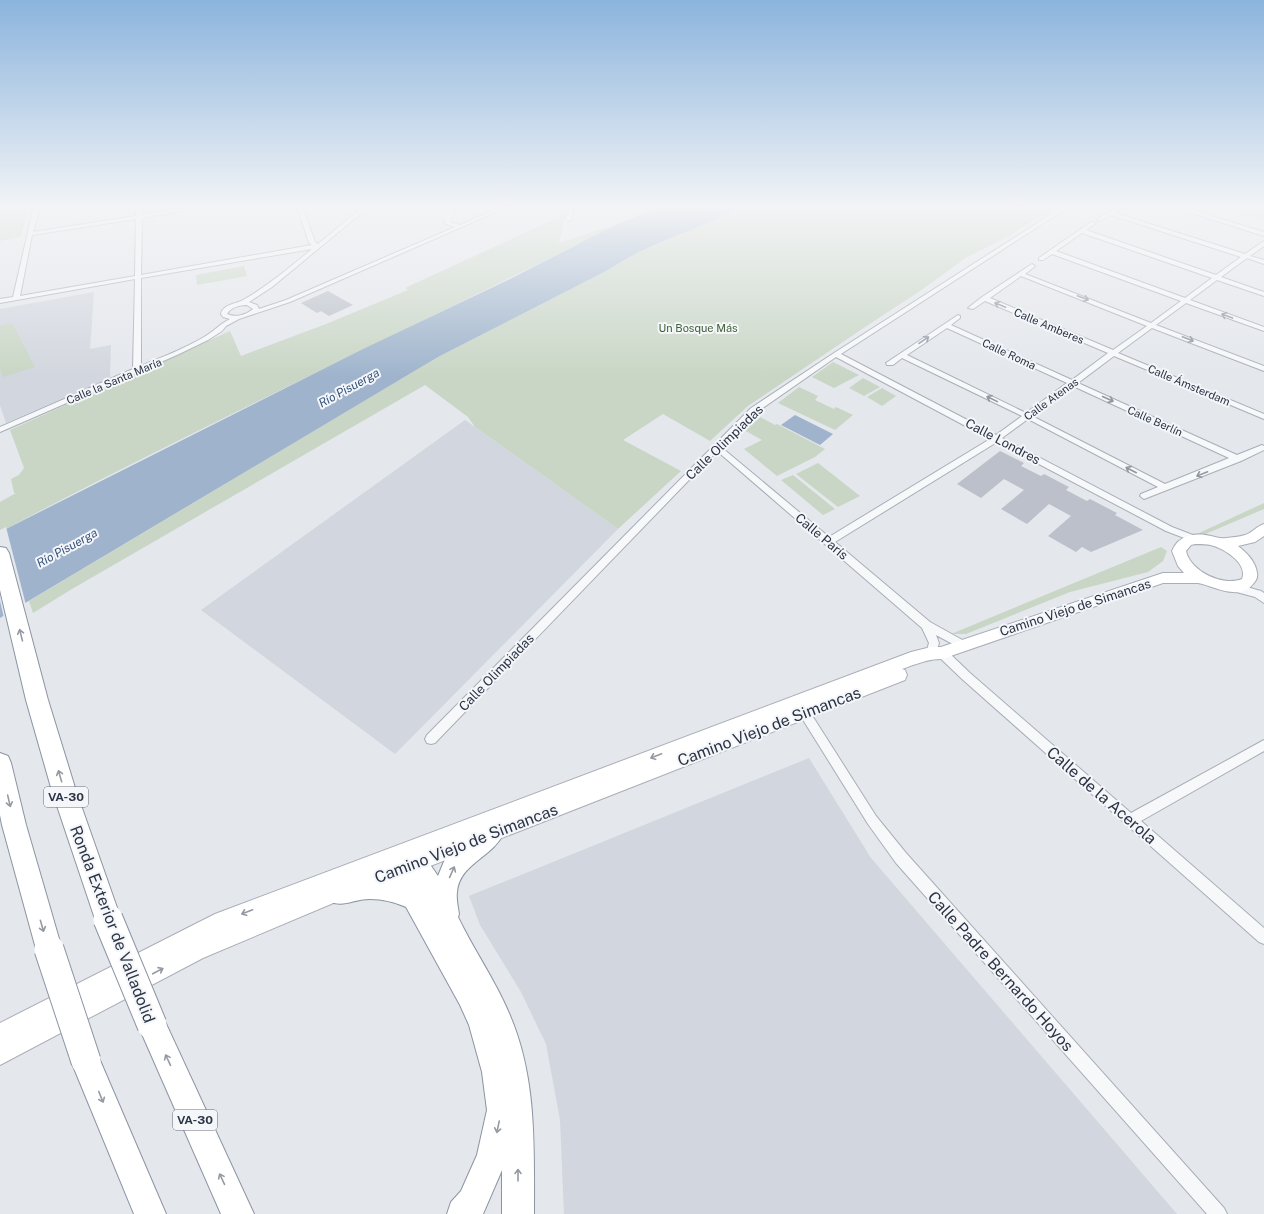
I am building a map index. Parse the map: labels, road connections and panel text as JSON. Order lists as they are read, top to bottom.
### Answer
{
  "streets": {
    "highway": ["VA-30", "Ronda Exterior de Valladolid"],
    "main road": ["Camino Viejo de Simancas"],
    "street": [
      "Calle Amberes",
      "Calle Roma",
      "Calle la Santa María",
      "Calle Ámsterdam",
      "Calle Atenas",
      "Calle Berlín",
      "Calle Londres",
      "Calle Olimpiadas",
      "Calle París",
      "Calle de la Acerola",
      "Calle Padre Bernardo Hoyos"
    ]
  },
  "crossings": [
    ["Calle Amberes", "Calle Ámsterdam"],
    ["Calle Amberes", "Calle Atenas"],
    ["Calle Roma", "Calle Atenas"],
    ["Calle Roma", "Calle Berlín"],
    ["Calle Ámsterdam", "Calle Atenas"],
    ["Calle Atenas", "Calle Berlín"],
    ["Calle Atenas", "Calle Londres"],
    ["Calle Atenas", "Calle París"],
    ["Calle Londres", "Calle Olimpiadas"],
    ["Calle Olimpiadas", "Calle París"],
    ["Calle París", "Camino Viejo de Simancas"],
    ["Calle París", "Calle de la Acerola"],
    ["Camino Viejo de Simancas", "Calle de la Acerola"],
    ["Camino Viejo de Simancas", "Calle Padre Bernardo Hoyos"]
  ],
  "water": ["Río Pisuerga"],
  "parks": ["Un Bosque Más"]
}
